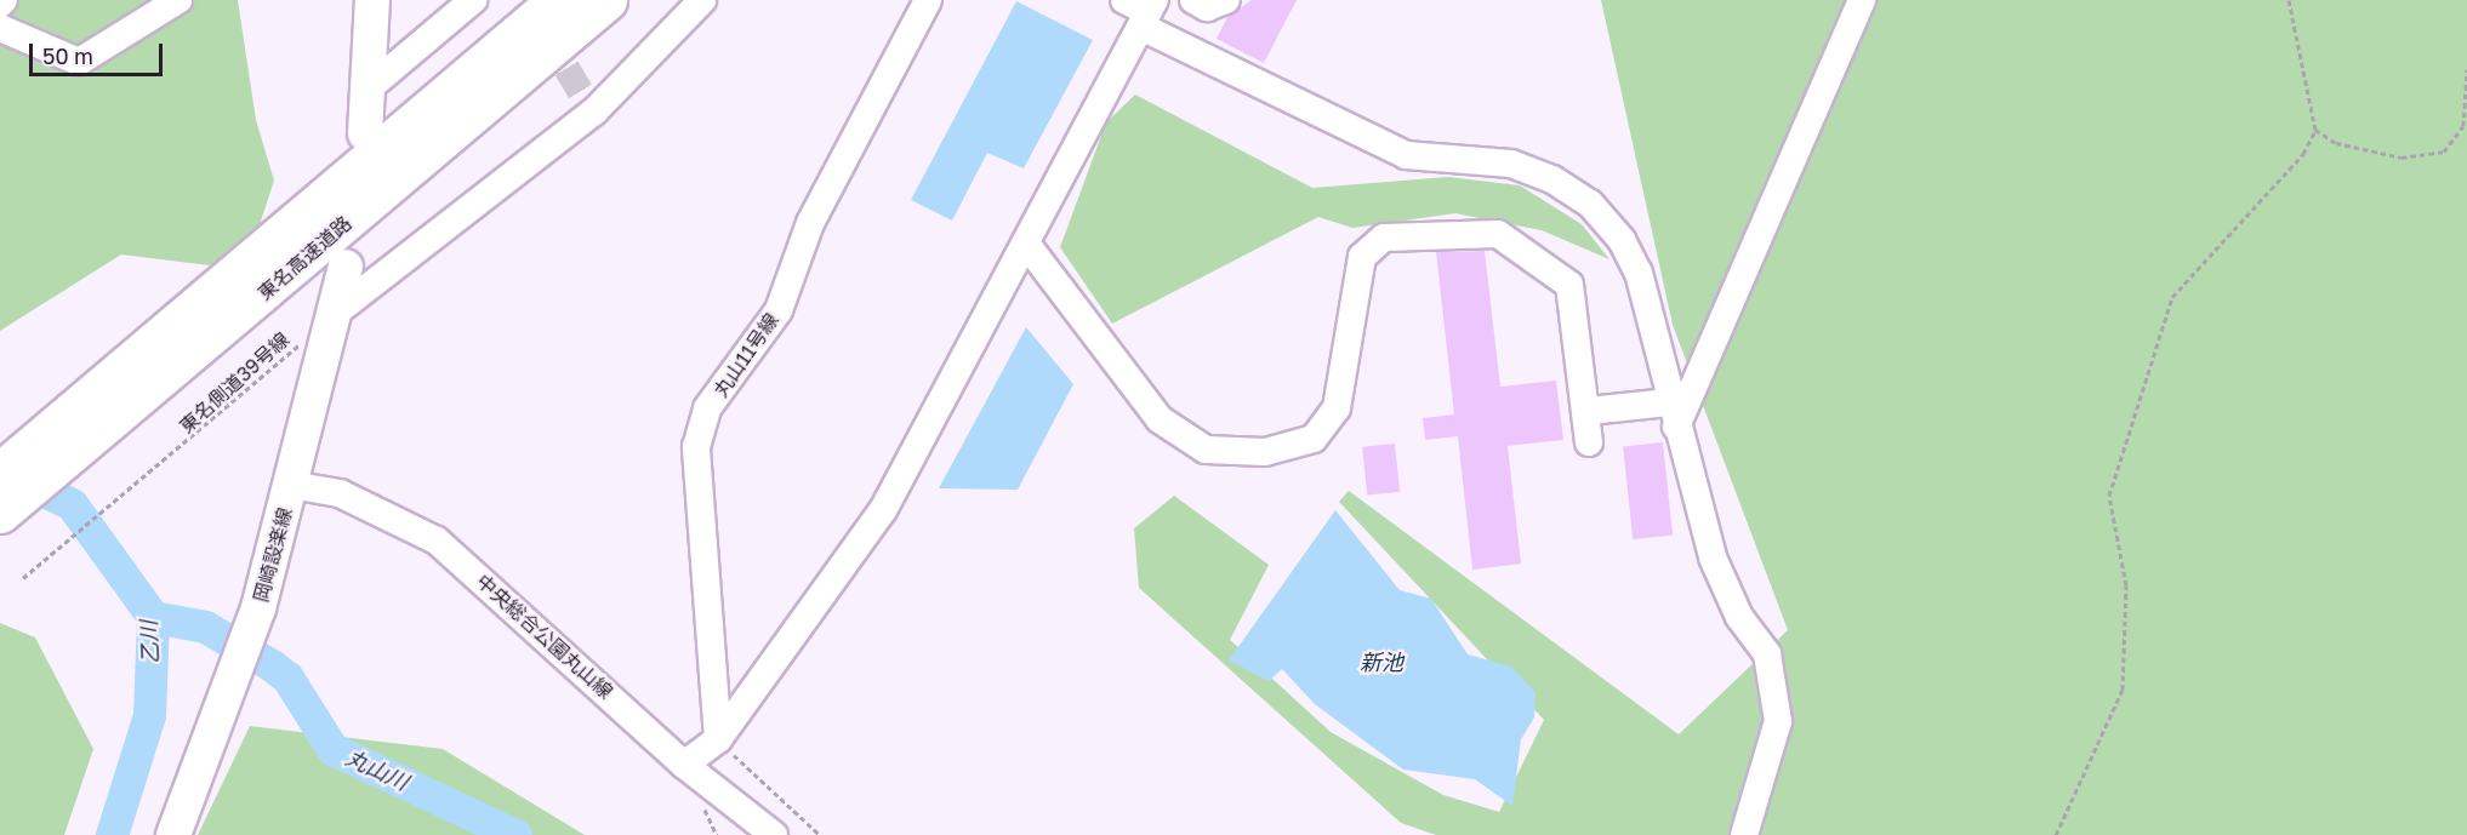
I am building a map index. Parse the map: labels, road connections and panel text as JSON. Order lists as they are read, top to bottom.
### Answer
{
  "streets": {
    "highway": ["東名高速道路"],
    "main road": ["岡崎設楽線"],
    "street": ["丸山11号線", "中央総合公園丸山線"],
    "path": ["東名側道39号線"]
  },
  "crossings": [
    ["岡崎設楽線", "中央総合公園丸山線"]
  ],
  "water": ["乙川", "新池", "丸山川"],
  "scale_bar": "50 m"
}
